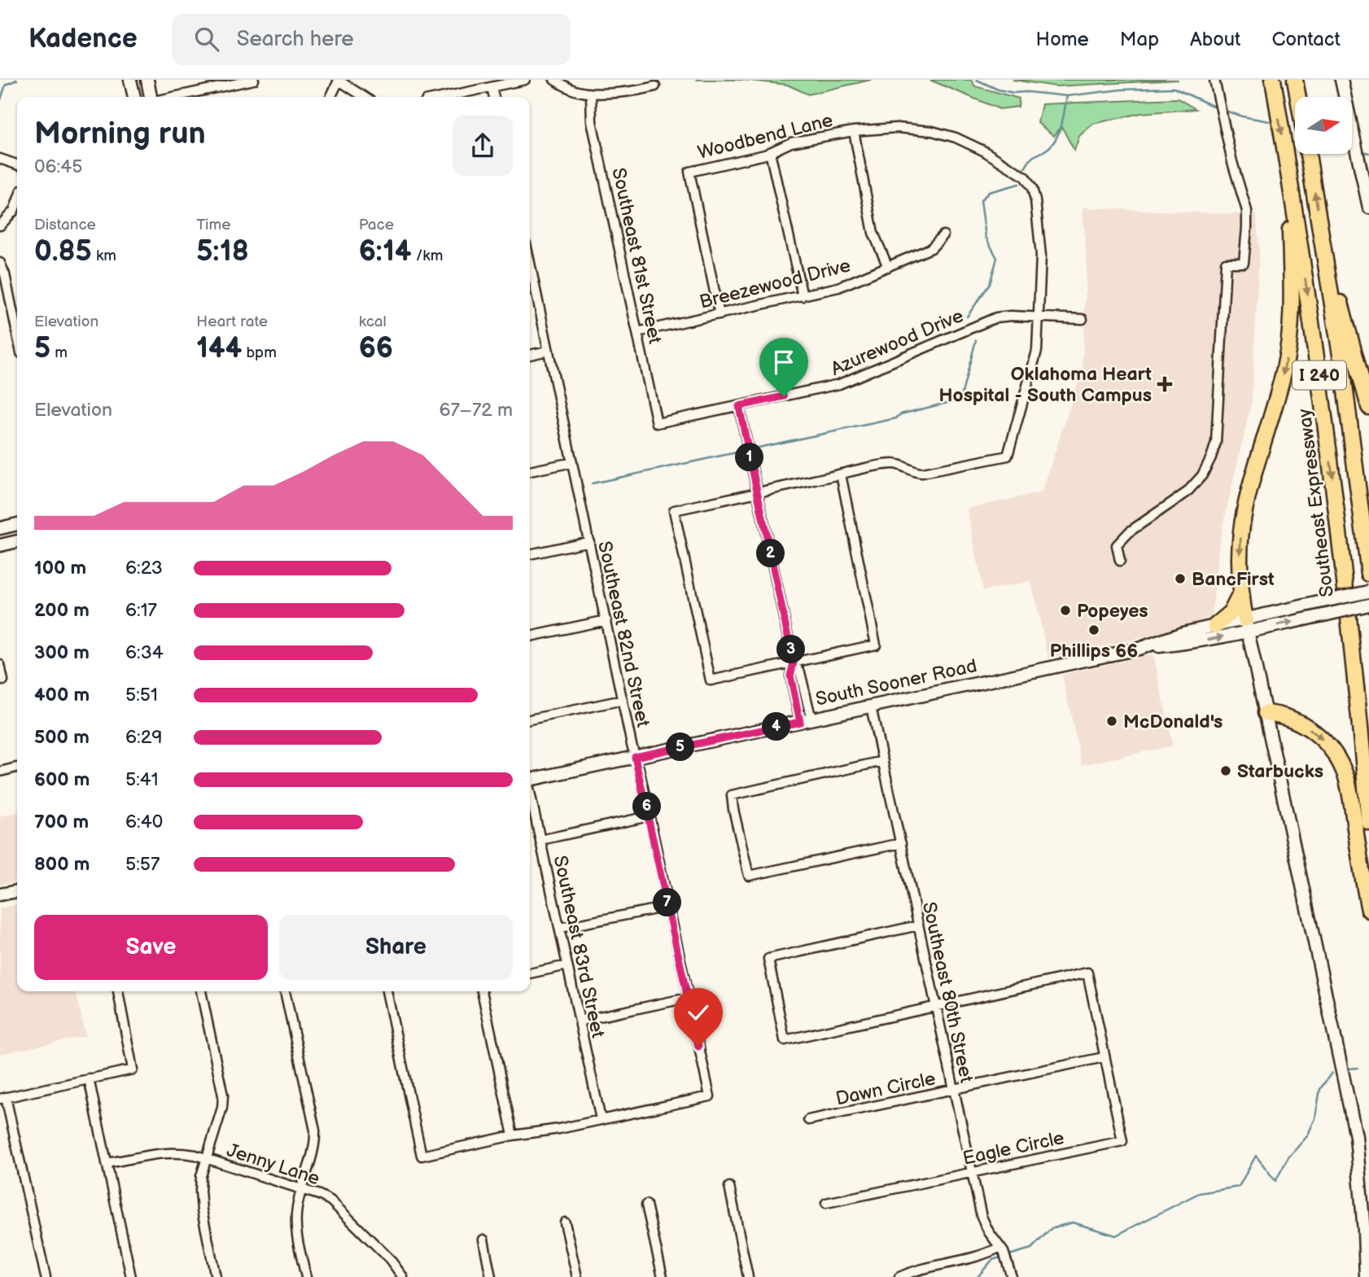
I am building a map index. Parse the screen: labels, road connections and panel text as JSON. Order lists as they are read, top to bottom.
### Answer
{
  "streets": {
    "highway": ["I 240", "Southeast Expressway"],
    "main road": ["South Sooner Road"],
    "street": [
      "Woodbend Lane",
      "Southeast 81st Street",
      "Breezewood Drive",
      "Azurewood Drive",
      "Southeast 82nd Street",
      "Southeast 83rd Street",
      "Southeast 80th Street",
      "Dawn Circle",
      "Eagle Circle",
      "Jenny Lane"
    ]
  },
  "crossings": [
    ["Woodbend Lane", "Breezewood Drive"],
    ["Woodbend Lane", "Azurewood Drive"],
    ["Southeast 81st Street", "Breezewood Drive"],
    ["Southeast 81st Street", "Azurewood Drive"],
    ["Southeast 82nd Street", "South Sooner Road"],
    ["Southeast 82nd Street", "Southeast 83rd Street"],
    ["South Sooner Road", "Southeast 80th Street"],
    ["Southeast 80th Street", "Dawn Circle"],
    ["Southeast 80th Street", "Eagle Circle"],
    ["Dawn Circle", "Eagle Circle"]
  ],
  "places": {
    "health": ["Oklahoma Heart Hospital - South Campus"],
    "other": [
      "BancFirst",
      "Popeyes",
      "Phillips 66",
      "McDonald's",
      "Starbucks"
    ]
  },
  "north": "right",
  "page": {
    "header": "Kadence",
    "search": "Search here",
    "nav": [
      "Home",
      "Map",
      "About",
      "Contact"
    ],
    "heading": ["Morning run", "06:45"],
    "stats": [
      ["Distance", "0.85 km"],
      ["Time", "5:18"],
      ["Pace", "6:14 /km"],
      ["Elevation", "5 m"],
      ["Heart rate", "144 bpm"],
      ["kcal", "66"]
    ],
    "chart": ["Elevation", "67–72 m"],
    "pins": [
      "1",
      "2",
      "3",
      "4",
      "5",
      "6",
      "7"
    ],
    "list": [
      {
        "name": "100 m",
        "note": "6:23"
      },
      {
        "name": "200 m",
        "note": "6:17"
      },
      {
        "name": "300 m",
        "note": "6:34"
      },
      {
        "name": "400 m",
        "note": "5:51"
      },
      {
        "name": "500 m",
        "note": "6:29"
      },
      {
        "name": "600 m",
        "note": "5:41"
      },
      {
        "name": "700 m",
        "note": "6:40"
      },
      {
        "name": "800 m",
        "note": "5:57"
      }
    ],
    "buttons": ["Save", "Share"]
  }
}
